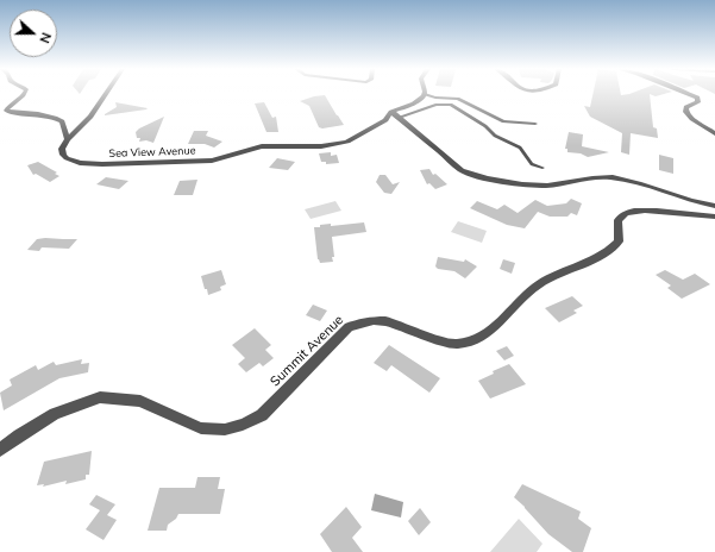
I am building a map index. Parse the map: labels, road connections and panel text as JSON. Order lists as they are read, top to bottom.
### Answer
{
  "streets": {
    "street": ["Sea View Avenue", "Summit Avenue"]
  },
  "north": "right"
}
